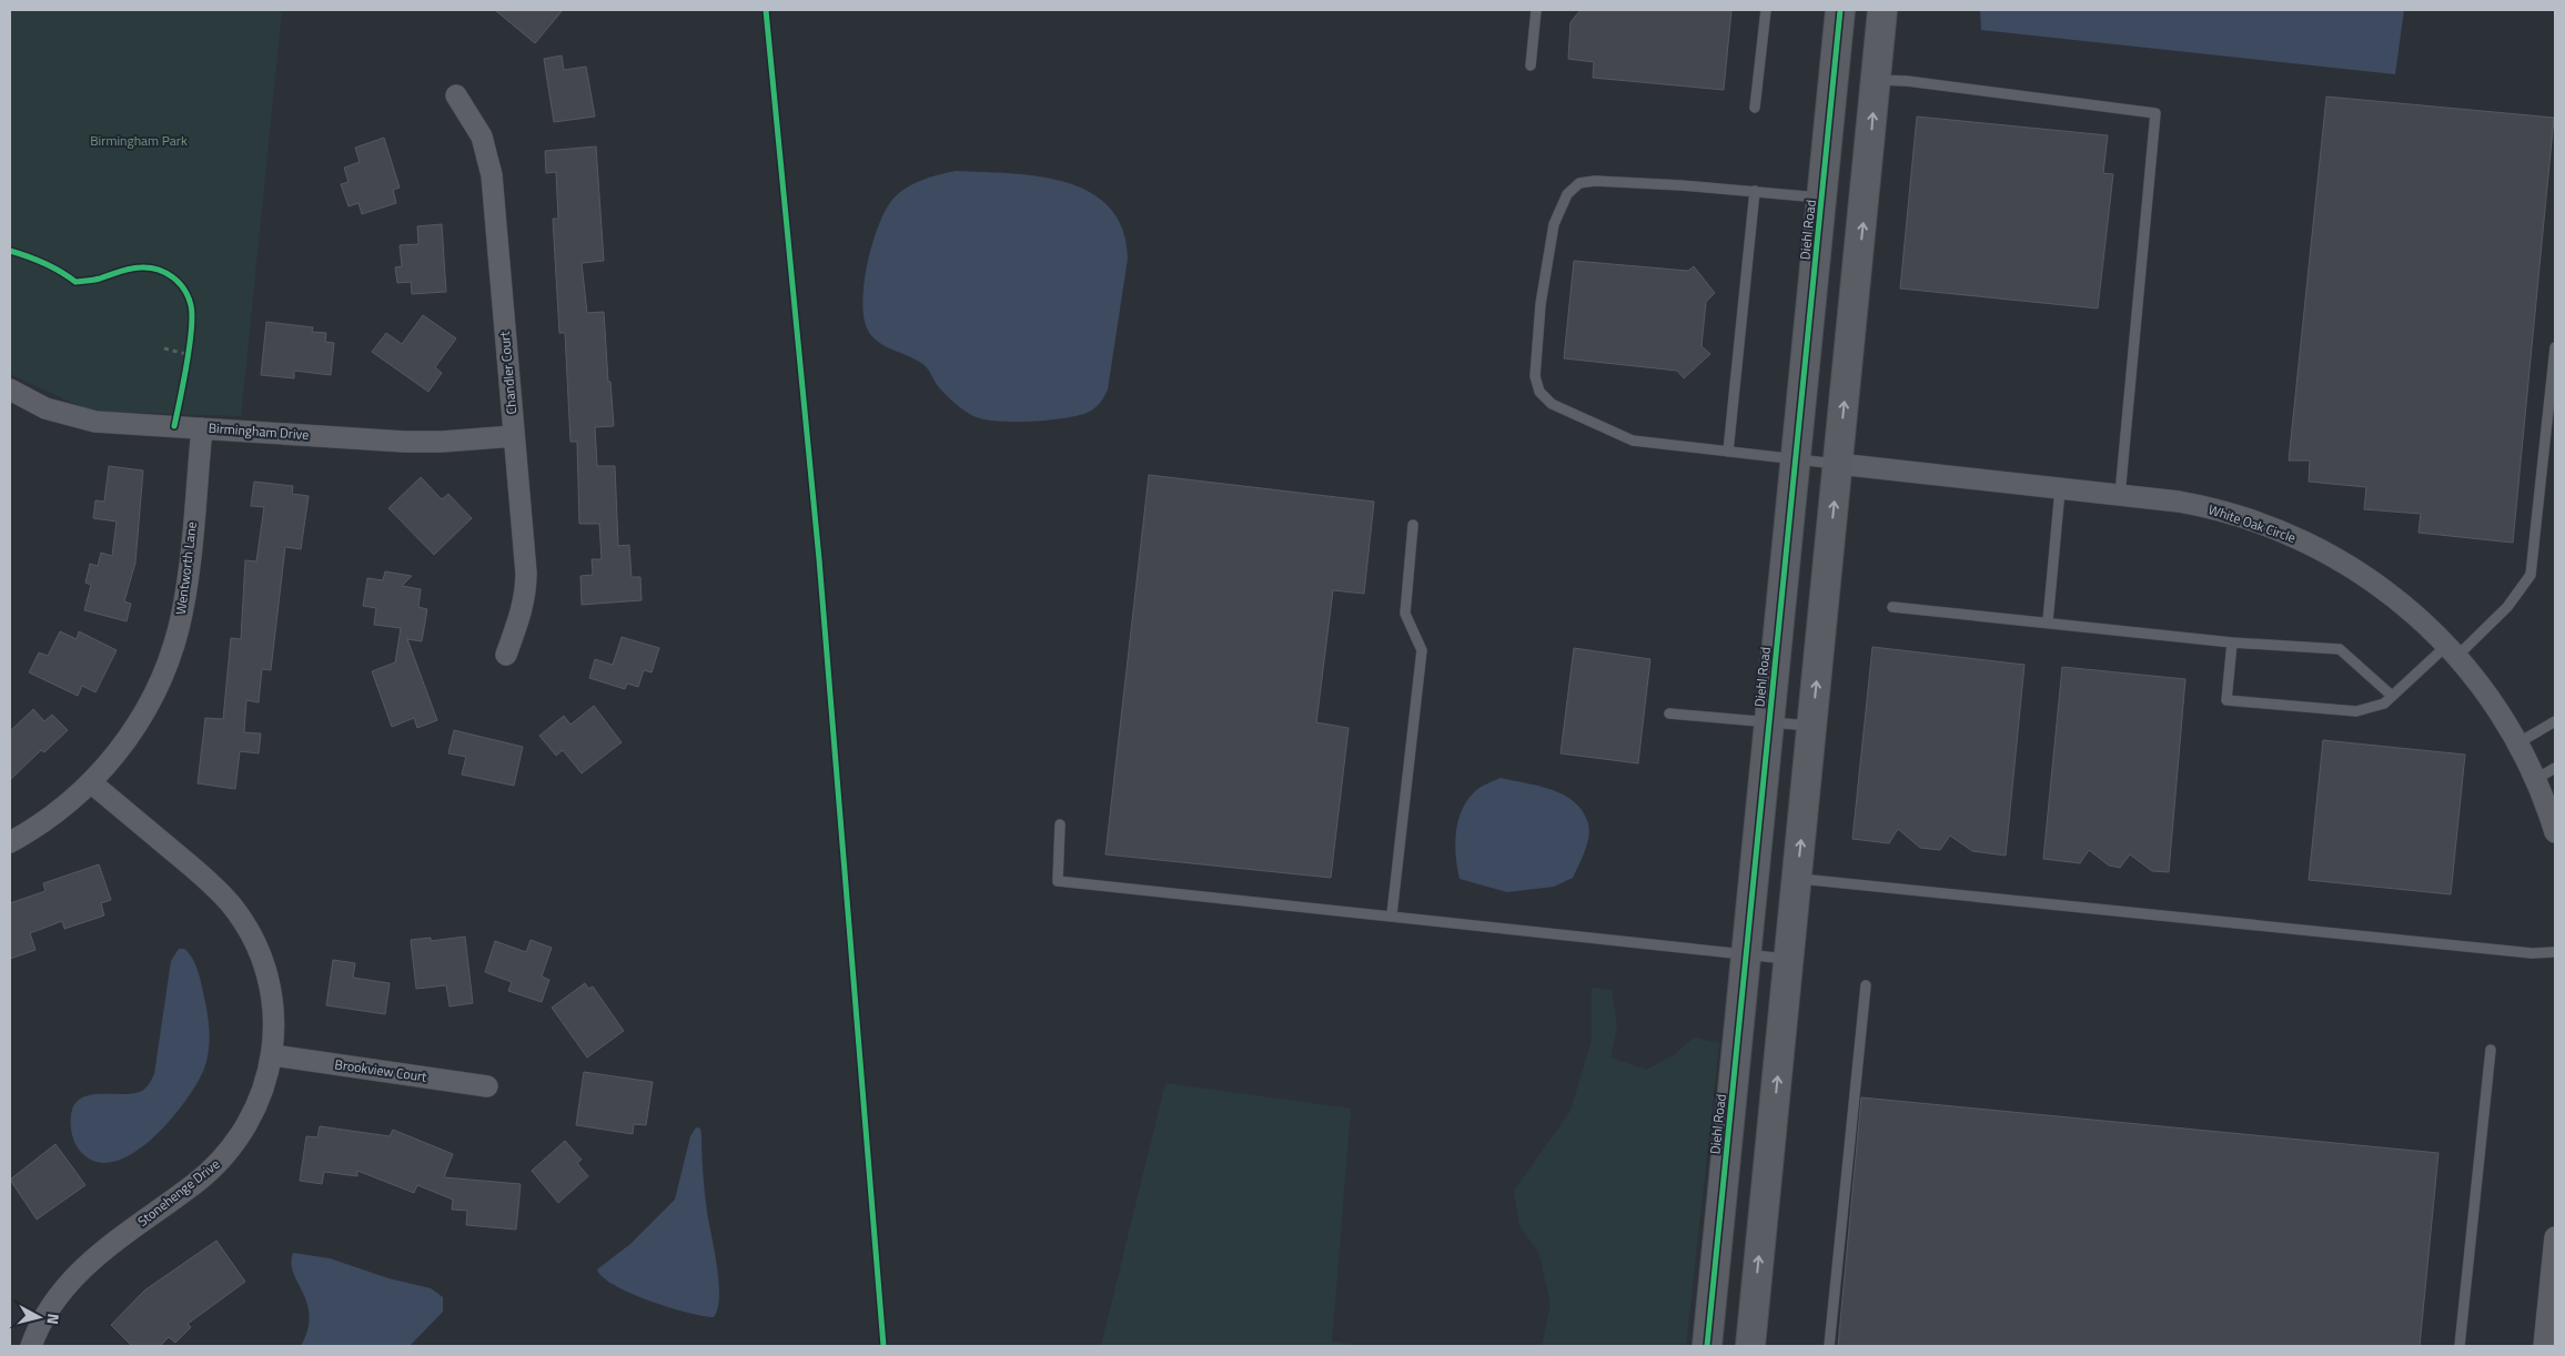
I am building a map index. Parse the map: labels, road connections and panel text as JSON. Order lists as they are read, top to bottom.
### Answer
{
  "streets": {
    "street": [
      "Diehl Road",
      "Chandler Court",
      "Birmingham Drive",
      "White Oak Circle",
      "Wentworth Lane",
      "Brookview Court",
      "Stonehenge Drive"
    ]
  },
  "crossings": [
    ["Chandler Court", "Birmingham Drive"],
    ["Birmingham Drive", "Wentworth Lane"],
    ["Wentworth Lane", "Stonehenge Drive"],
    ["Brookview Court", "Stonehenge Drive"]
  ],
  "parks": ["Birmingham Park"],
  "north": "right"
}
